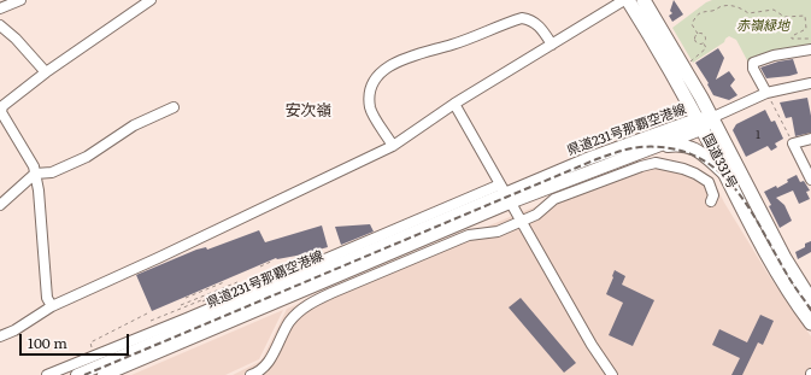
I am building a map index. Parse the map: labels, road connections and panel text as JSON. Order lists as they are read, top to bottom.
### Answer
{
  "streets": {
    "highway": ["国道331号"],
    "main road": ["県道231号那覇空港線"]
  },
  "crossings": [
    ["県道231号那覇空港線", "国道331号"]
  ],
  "districts": ["安次嶺"],
  "parks": ["赤嶺緑地"],
  "house_numbers": ["1"],
  "scale_bar": "100 m"
}
